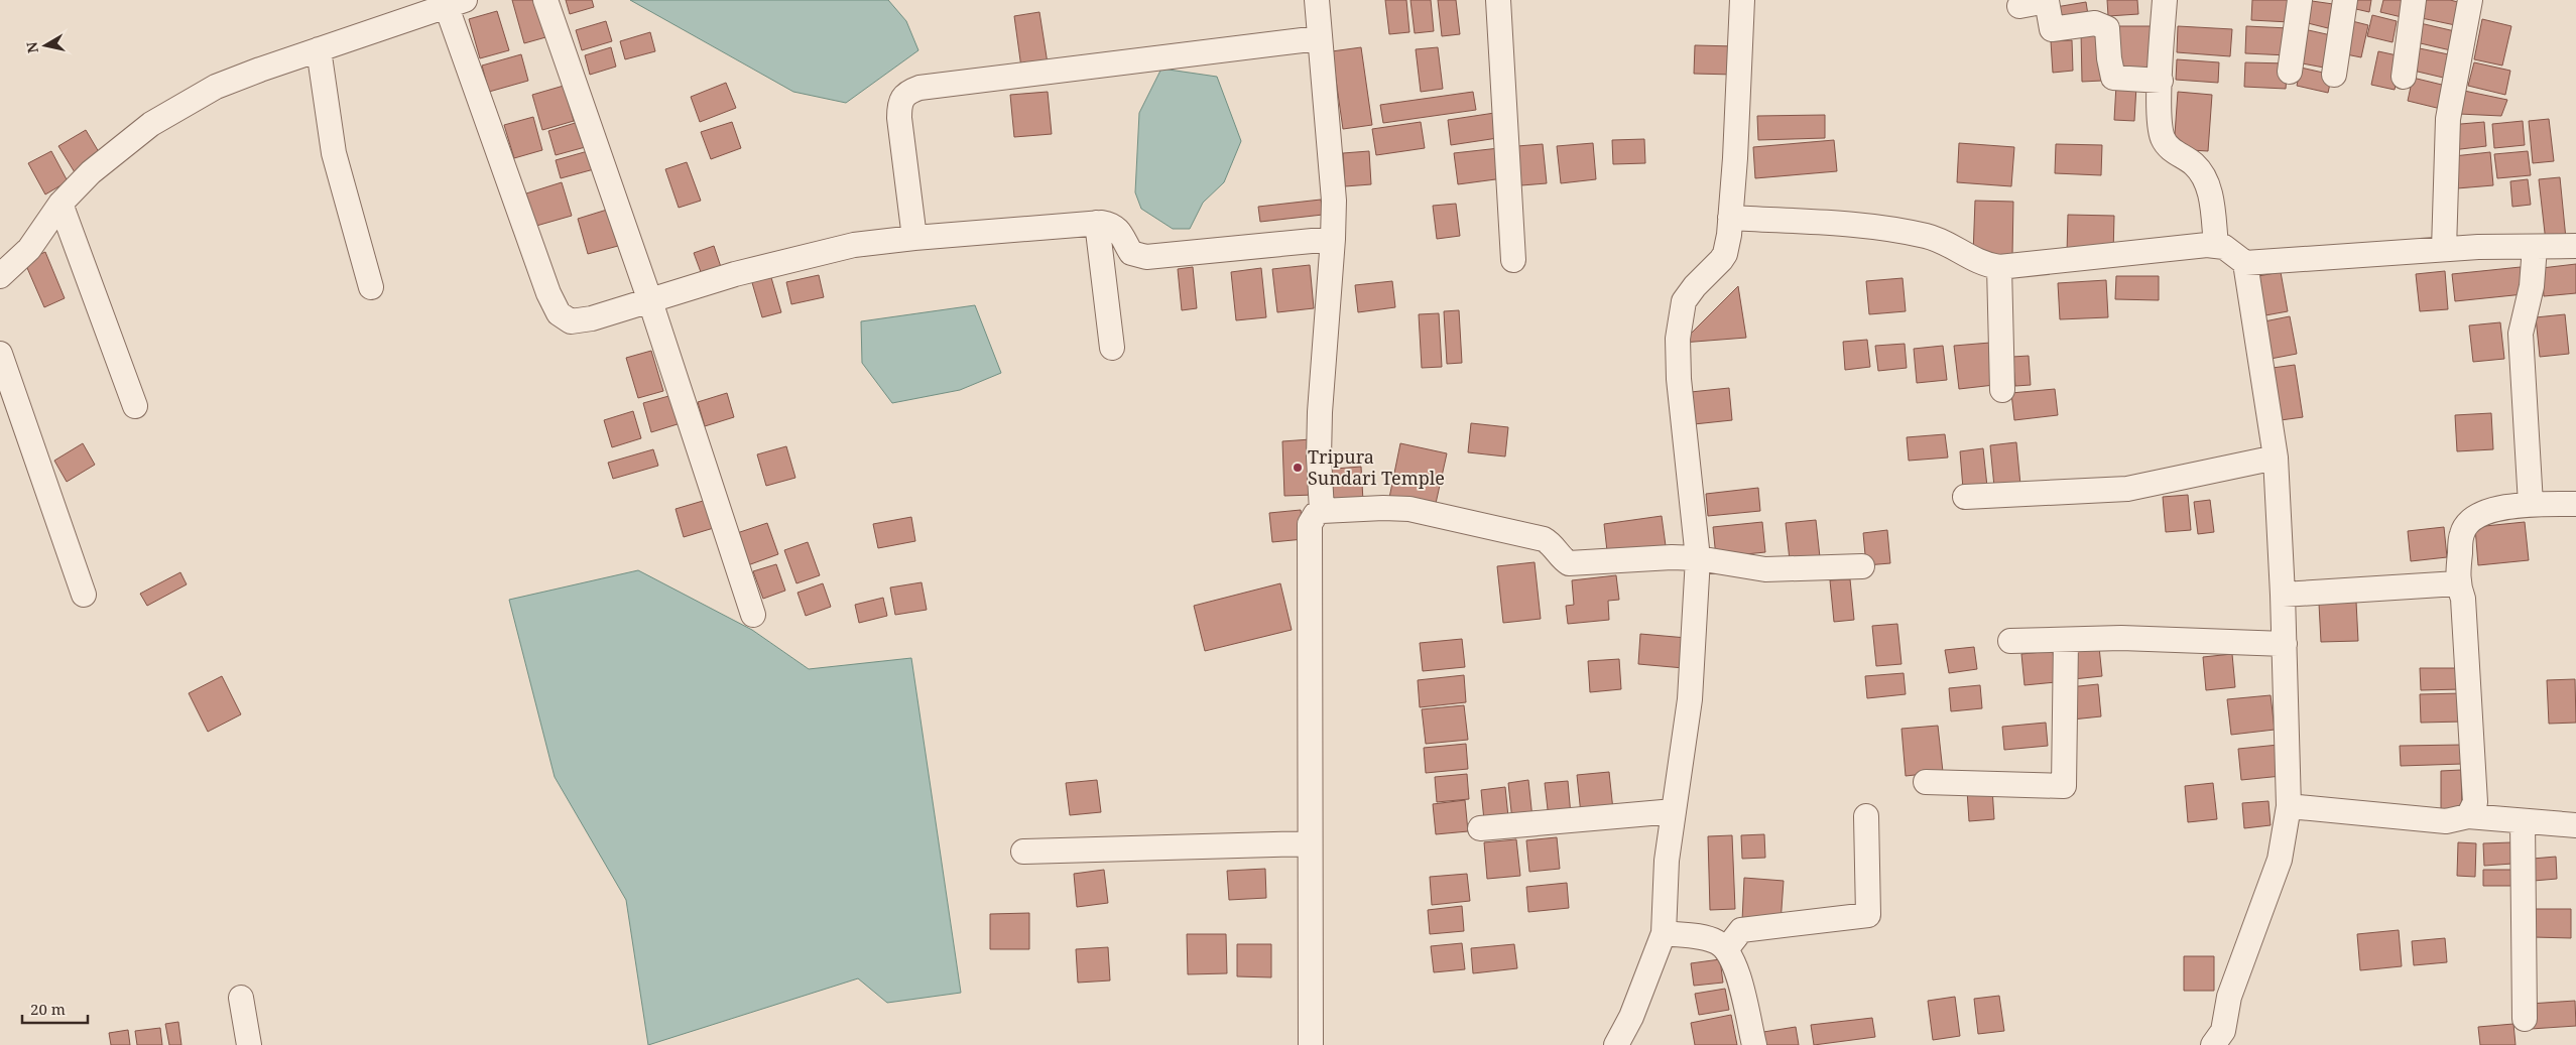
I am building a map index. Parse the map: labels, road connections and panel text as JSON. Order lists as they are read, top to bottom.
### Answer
{
  "places": ["Tripura Sundari Temple"],
  "scale_bar": "20 m",
  "north": "left"
}
